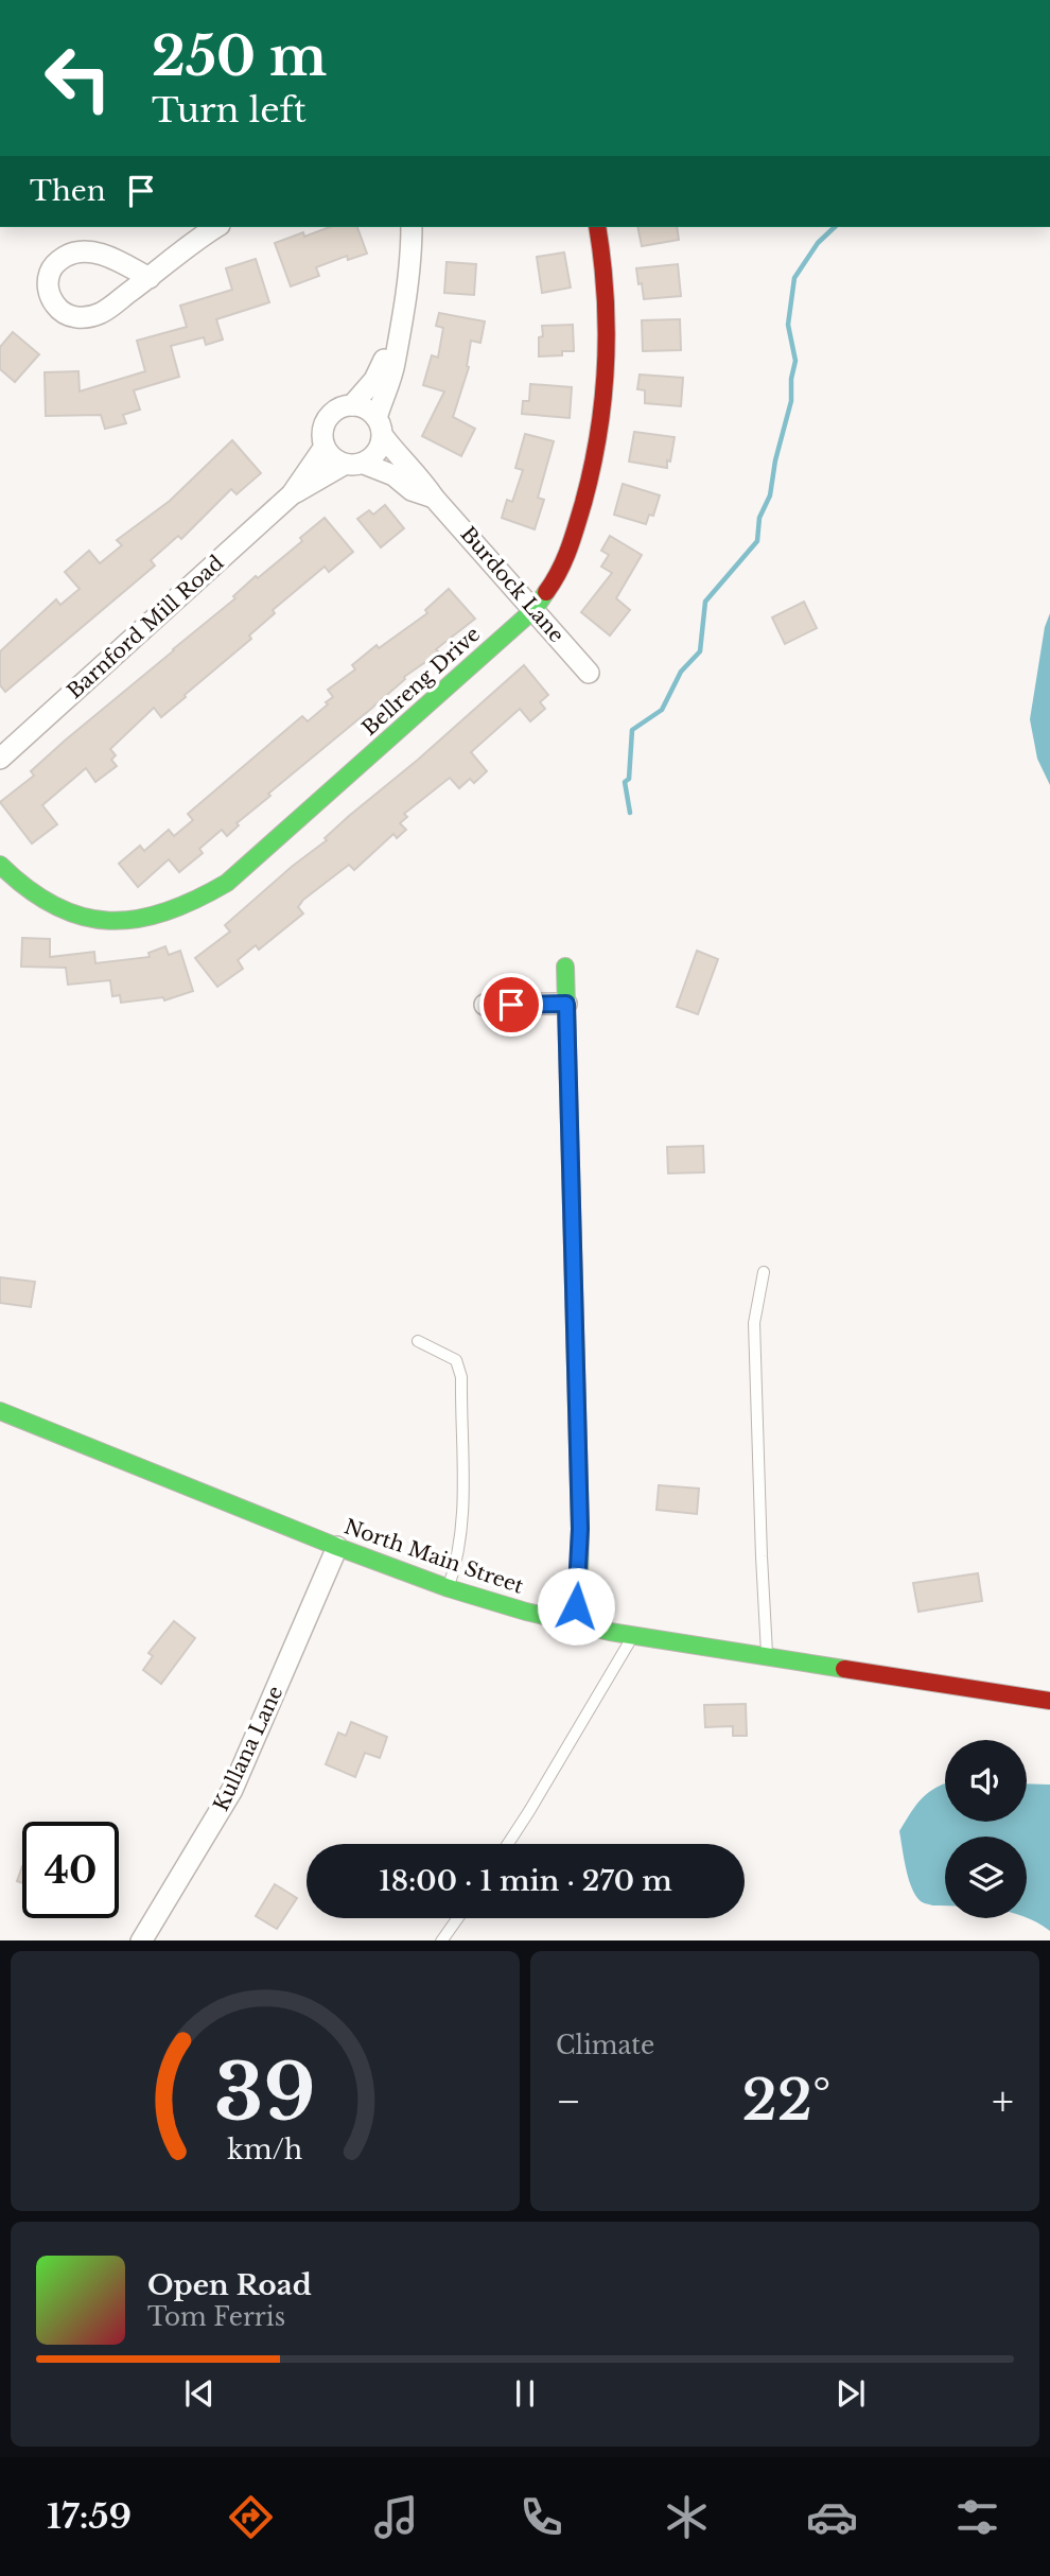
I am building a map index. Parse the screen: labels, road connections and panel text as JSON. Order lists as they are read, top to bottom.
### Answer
{
  "streets": {
    "street": [
      "Burdock Lane",
      "Barnford Mill Road",
      "Bellreng Drive",
      "North Main Street",
      "Kullana Lane"
    ]
  },
  "crossings": [
    ["Burdock Lane", "Barnford Mill Road"],
    ["Burdock Lane", "Bellreng Drive"],
    ["North Main Street", "Kullana Lane"]
  ],
  "page": {
    "turn": ["250 m", "Turn left"],
    "then": "Then",
    "limit": "40",
    "trip": "18:00 · 1 min · 270 m",
    "tile": "Climate",
    "heat": ["−", "22°", "+"],
    "song": ["Open Road", "Tom Ferris"],
    "tabs": "17:59",
    "gauge": ["39", "km/h"]
  }
}
